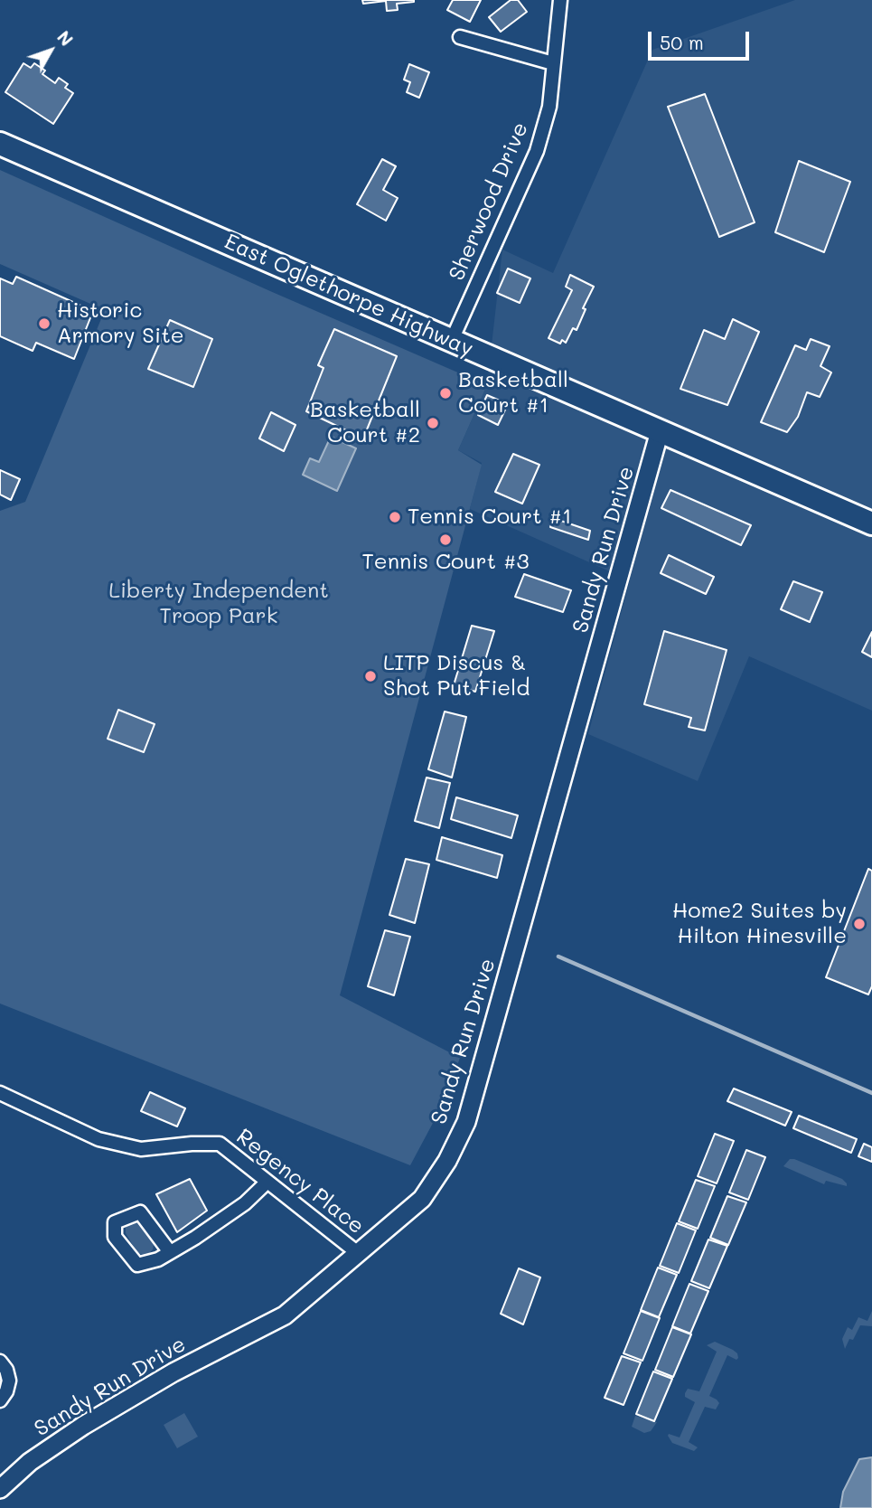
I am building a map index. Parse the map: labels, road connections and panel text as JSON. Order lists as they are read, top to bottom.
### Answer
{
  "streets": {
    "highway": ["East Oglethorpe Highway"],
    "street": ["Sherwood Drive", "Sandy Run Drive", "Regency Place"]
  },
  "crossings": [
    ["Sherwood Drive", "East Oglethorpe Highway"],
    ["East Oglethorpe Highway", "Sandy Run Drive"],
    ["Sandy Run Drive", "Regency Place"]
  ],
  "parks": ["Liberty Independent Troop Park"],
  "places": [
    "Historic Armory Site",
    "Basketball Court #1",
    "Basketball Court #2",
    "Tennis Court #1",
    "Tennis Court #3",
    "LITP Discus & Shot Put Field",
    "Home2 Suites by Hilton Hinesville"
  ],
  "scale_bar": "50 m",
  "north": "top right"
}
